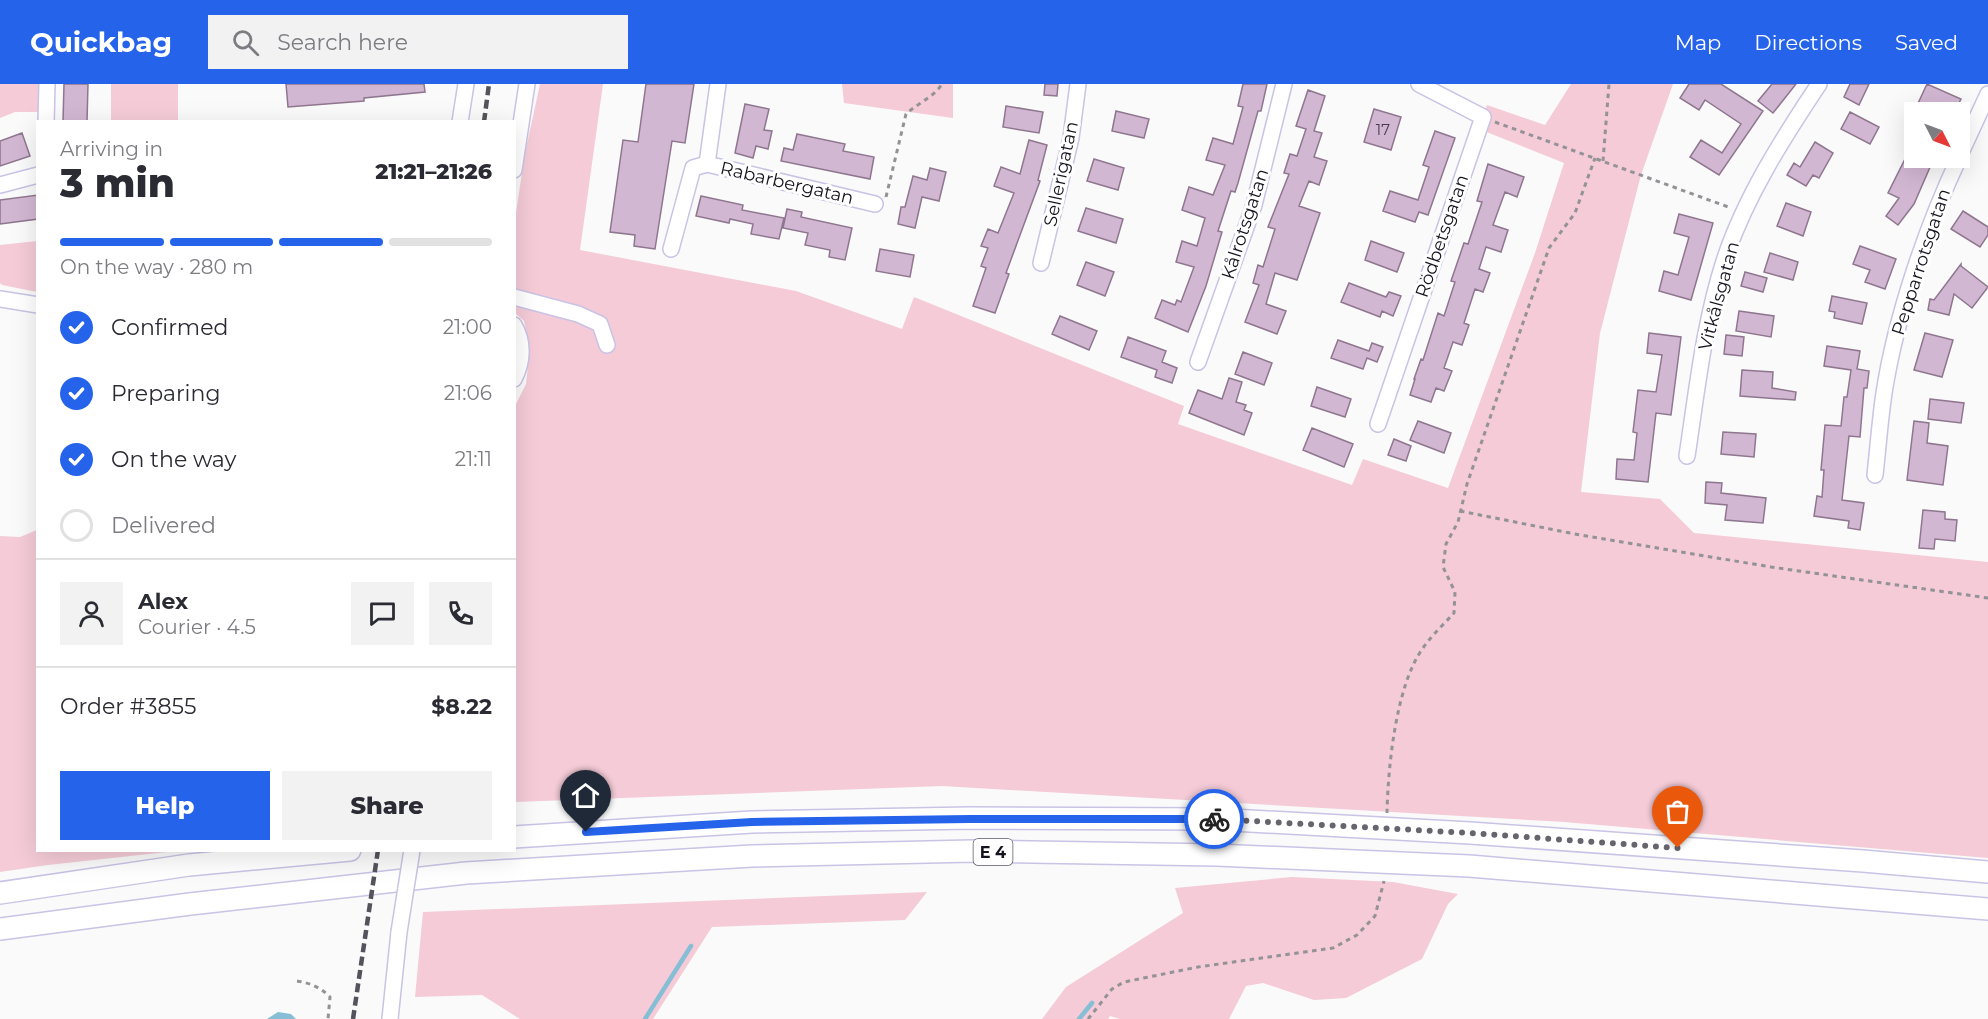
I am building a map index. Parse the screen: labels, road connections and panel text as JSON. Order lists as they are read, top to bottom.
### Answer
{
  "streets": {
    "highway": ["E 4"],
    "street": [
      "Sellerigatan",
      "Rabarbergatan",
      "Kålrotsgatan",
      "Rödbetsgatan",
      "Pepparrotsgatan",
      "Vitkålsgatan"
    ]
  },
  "house_numbers": ["17"],
  "north": "bottom right",
  "page": {
    "header": "Quickbag",
    "search": "Search here",
    "nav": ["Map", "Directions", "Saved"],
    "heading": ["3 min", "Arriving in", "21:21–21:26"],
    "panel": [
      "Alex",
      "Courier · 4.5",
      "Order #3855",
      "$8.22"
    ],
    "bar": "On the way · 280 m",
    "list": [
      ["Confirmed", "21:00"],
      ["Preparing", "21:06"],
      ["On the way", "21:11"],
      "Delivered"
    ],
    "buttons": ["Help", "Share"]
  }
}
